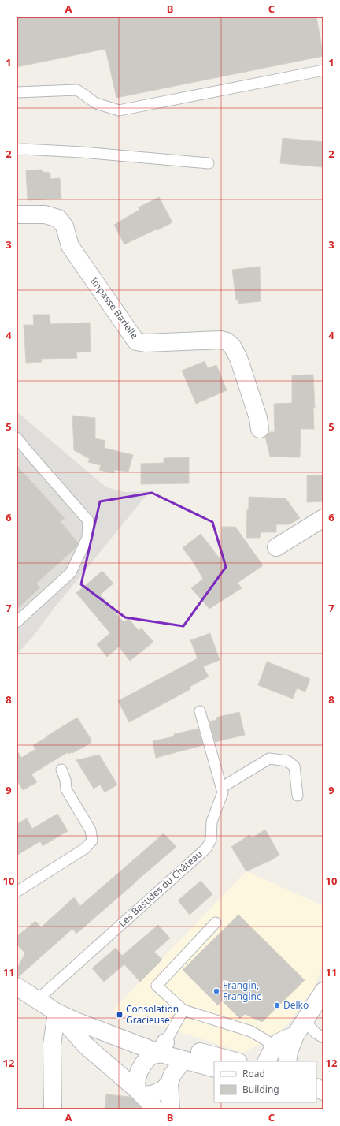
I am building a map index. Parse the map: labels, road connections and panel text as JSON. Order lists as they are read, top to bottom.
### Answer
{
  "streets": {
    "street": ["Impasse Barielle"],
    "lane": ["Les Bastides du Château"]
  },
  "places": {
    "other": ["Frangin, Frangine", "Delko"],
    "transit": ["Consolation Gracieuse"]
  },
  "legend": ["Road", "Building"],
  "grid": {
    "columns": ["A", "B", "C"],
    "rows": [
      "1",
      "2",
      "3",
      "4",
      "5",
      "6",
      "7",
      "8",
      "9",
      "10",
      "11",
      "12"
    ]
  }
}
